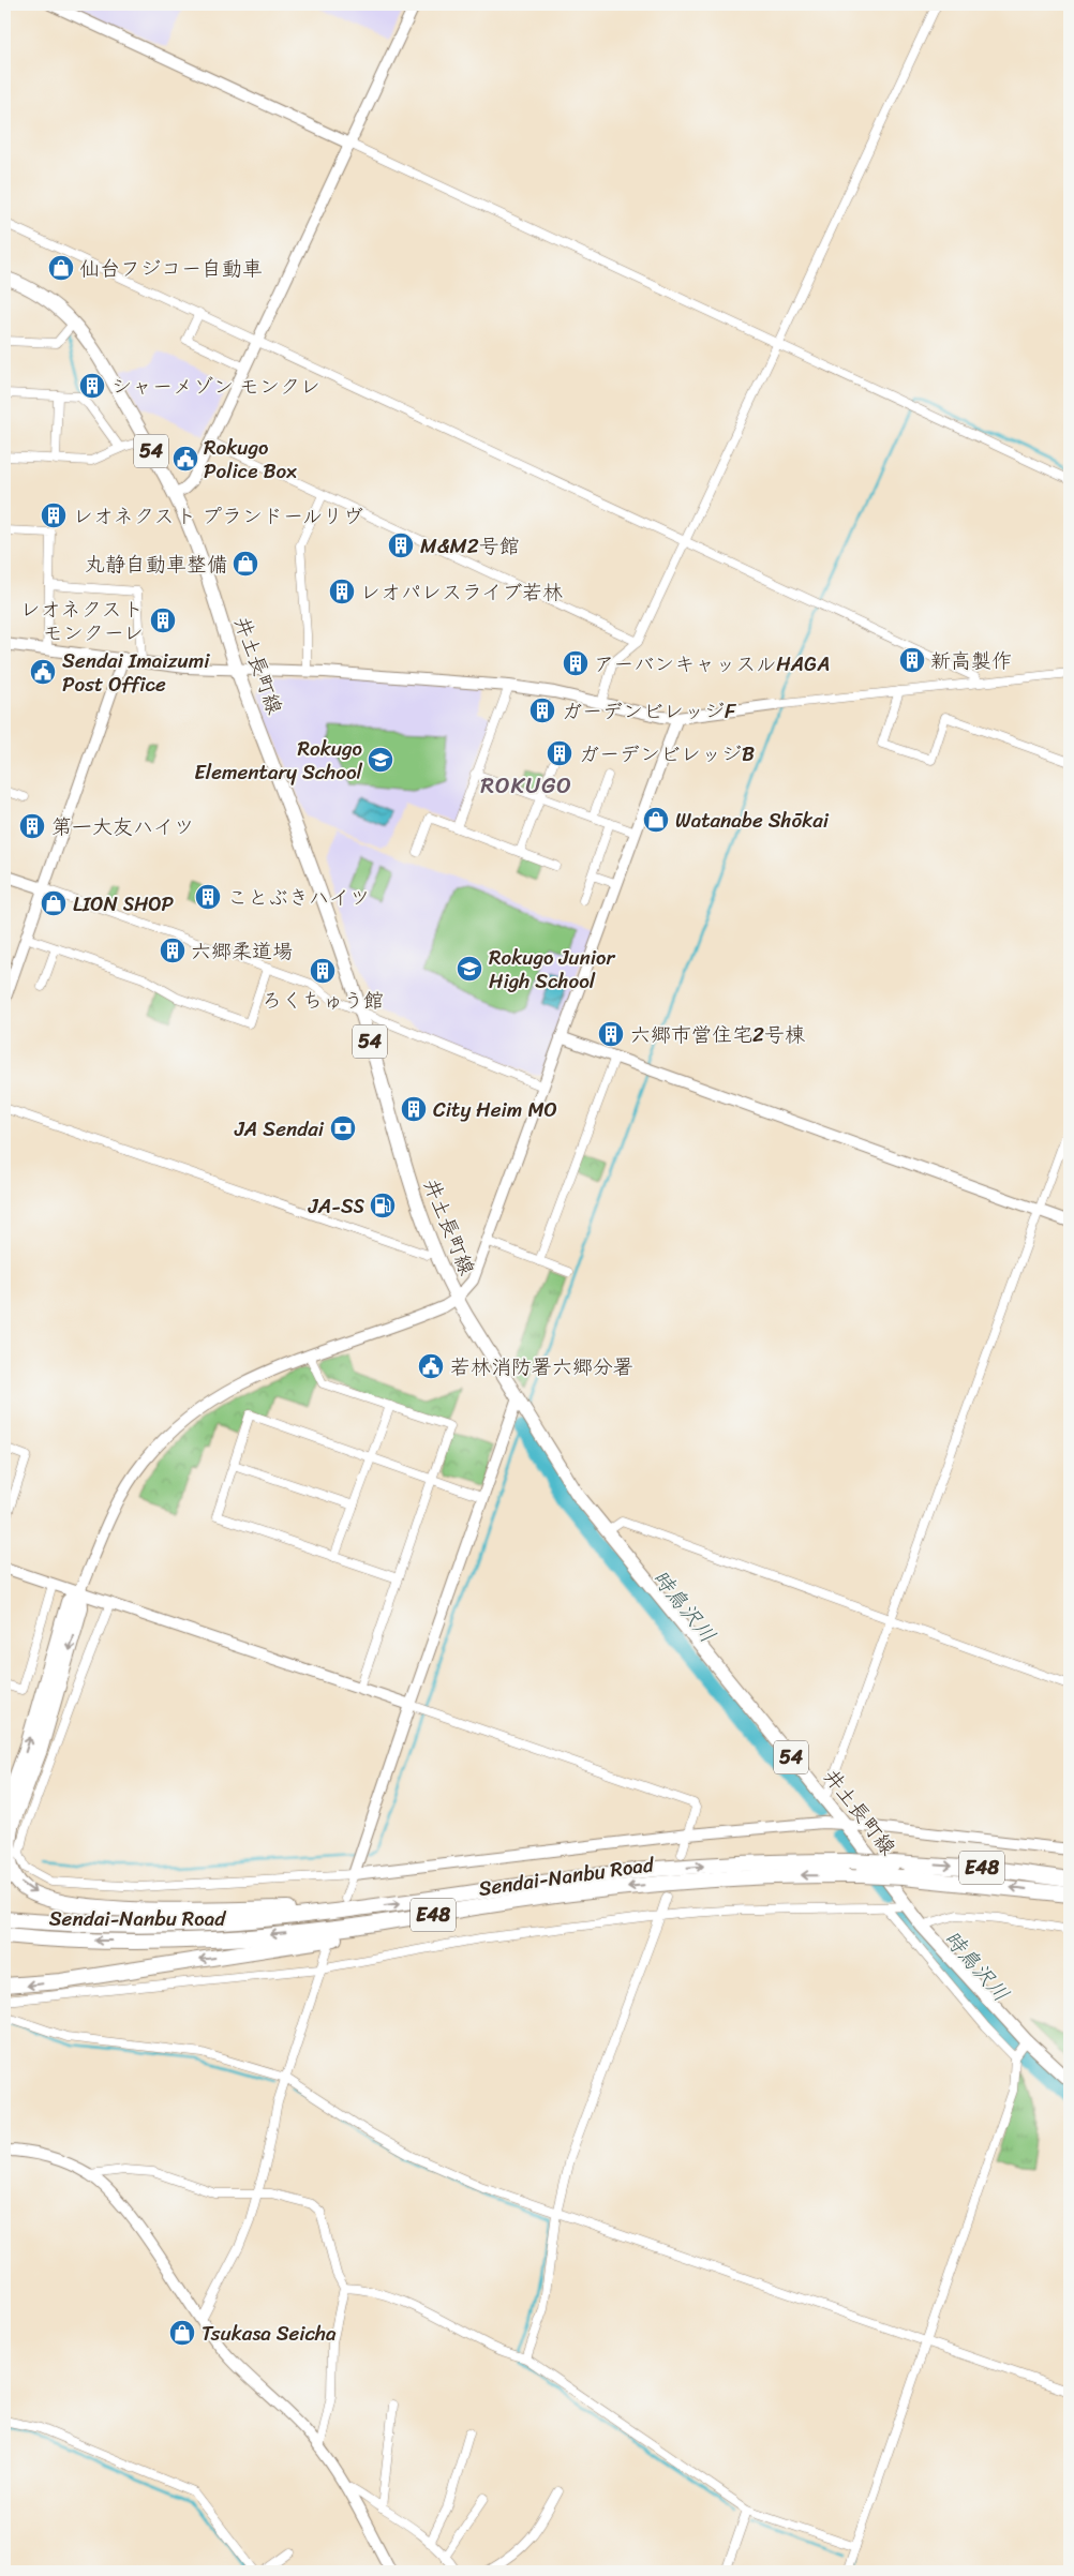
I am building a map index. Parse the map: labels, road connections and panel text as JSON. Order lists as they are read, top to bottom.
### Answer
{
  "streets": {
    "highway": ["E48", "Sendai-Nanbu Road"],
    "main road": ["54", "井土長町線"]
  },
  "districts": ["ROKUGO"],
  "water": ["時鳥沢川"],
  "places": {
    "shop": [
      "仙台フジコー自動車",
      "丸静自動車整備",
      "Watanabe Shōkai",
      "LION SHOP",
      "Tsukasa Seicha"
    ],
    "building": [
      "シャーメゾン モンクレ",
      "レオネクスト プランドールリヴ",
      "M&M2号館",
      "レオパレスライブ若林",
      "レオネクスト モンクーレ",
      "新高製作",
      "アーバンキャッスルHAGA",
      "ガーデンビレッジF",
      "ガーデンビレッジB",
      "第一大友ハイツ",
      "ことぶきハイツ",
      "六郷柔道場",
      "ろくちゅう館",
      "六郷市営住宅2号棟",
      "City Heim MO"
    ],
    "public building": ["Rokugo Police Box", "Sendai Imaizumi Post Office", "若林消防署六郷分署"],
    "school or university": ["Rokugo Elementary School", "Rokugo Junior High School"],
    "bank": ["JA Sendai"],
    "fuel station": ["JA-SS"]
  }
}
